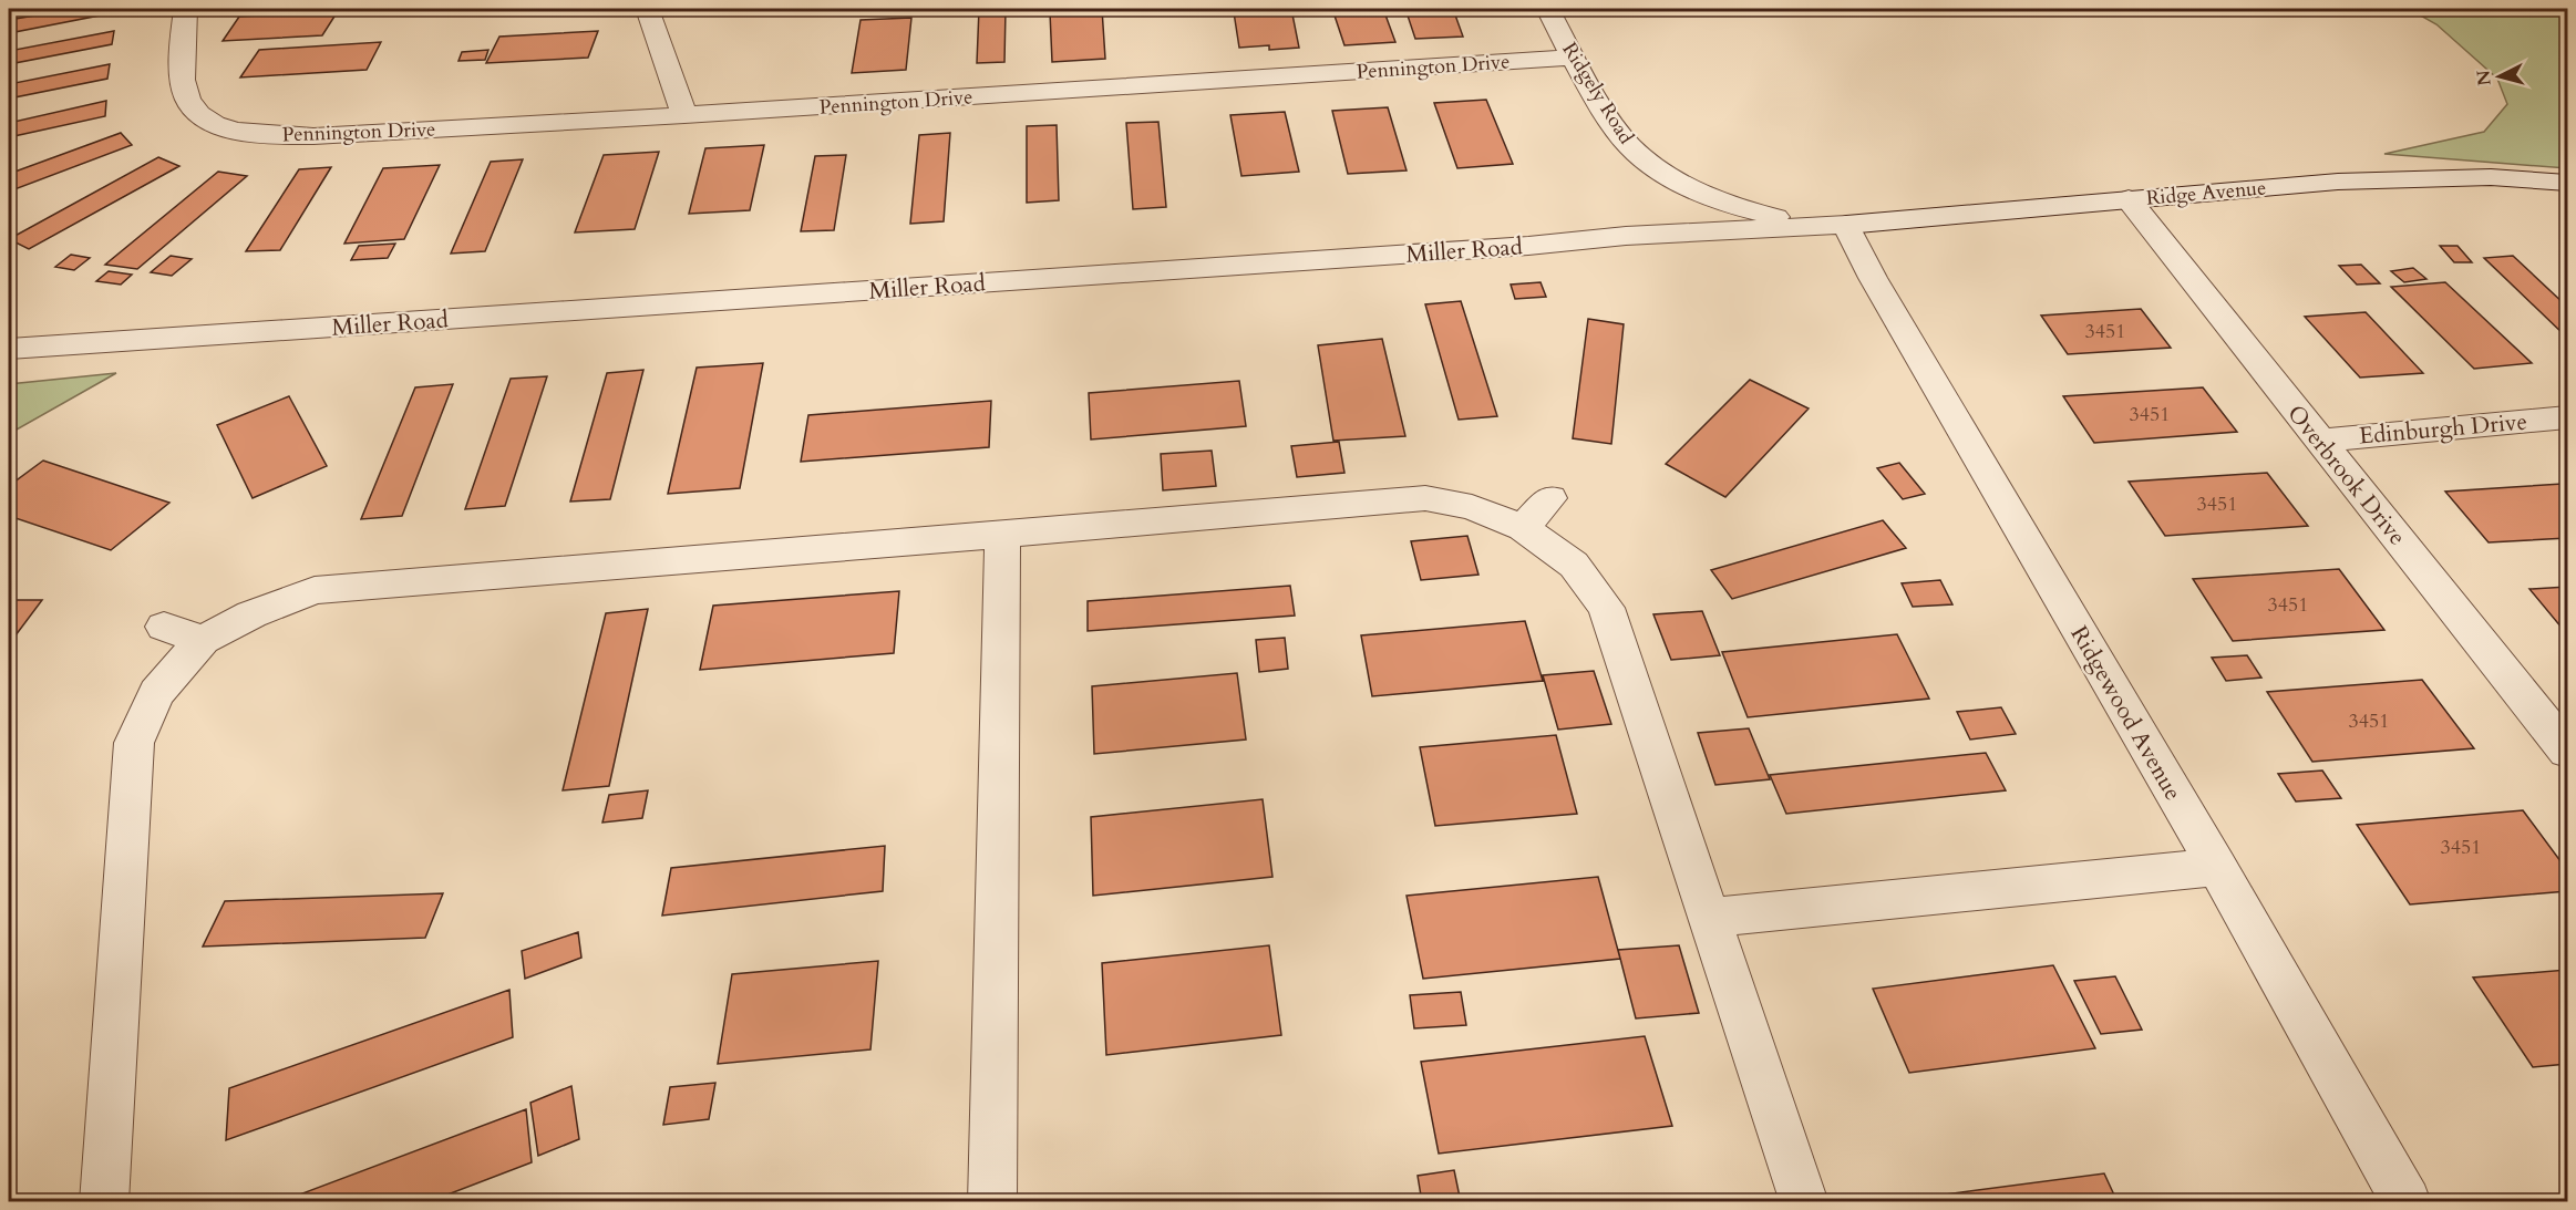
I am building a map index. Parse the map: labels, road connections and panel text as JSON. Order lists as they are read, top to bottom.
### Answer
{
  "streets": {
    "street": [
      "Pennington Drive",
      "Ridgely Road",
      "Ridge Avenue",
      "Miller Road",
      "Edinburgh Drive",
      "Overbrook Drive",
      "Ridgewood Avenue"
    ]
  },
  "crossings": [
    ["Pennington Drive", "Ridgely Road"],
    ["Ridgely Road", "Ridge Avenue"],
    ["Ridgely Road", "Miller Road"],
    ["Ridgely Road", "Ridgewood Avenue"],
    ["Ridge Avenue", "Miller Road"],
    ["Ridge Avenue", "Overbrook Drive"],
    ["Ridge Avenue", "Ridgewood Avenue"],
    ["Miller Road", "Ridgewood Avenue"],
    ["Edinburgh Drive", "Overbrook Drive"]
  ],
  "house_numbers": [
    "3451",
    "3451",
    "3451",
    "3451",
    "3451",
    "3451"
  ],
  "north": "left"
}
